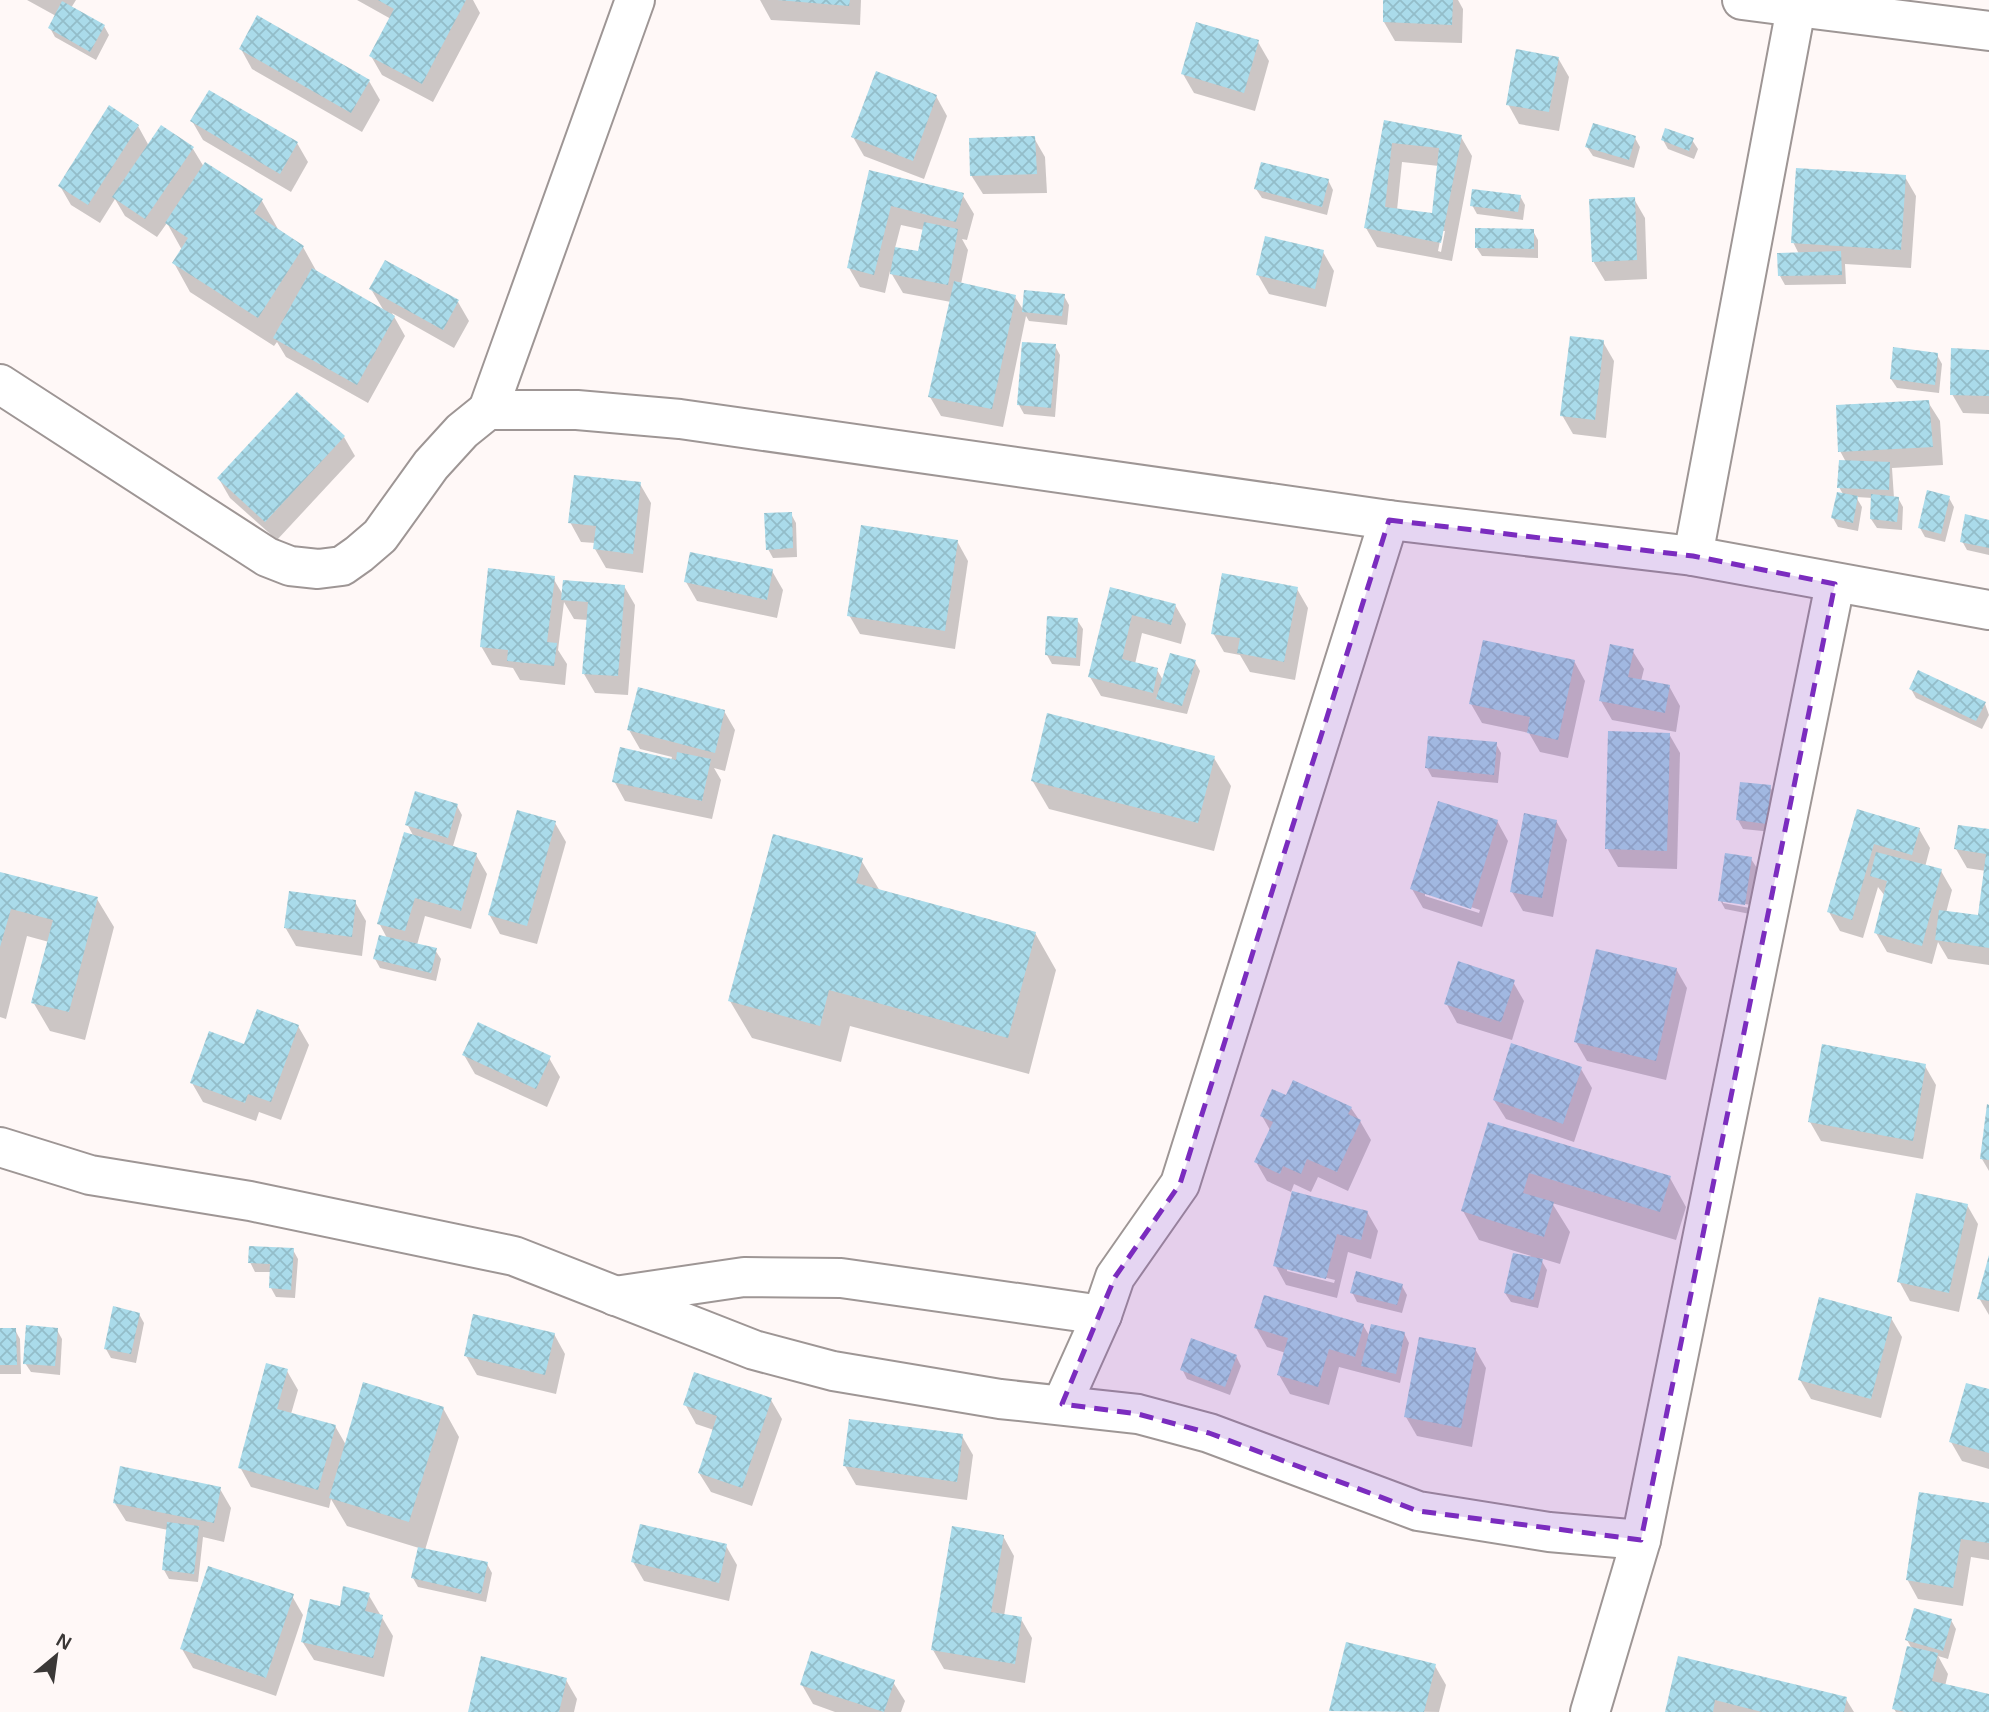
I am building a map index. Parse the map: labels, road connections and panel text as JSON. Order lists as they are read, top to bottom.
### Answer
{
  "north": "top right"
}
